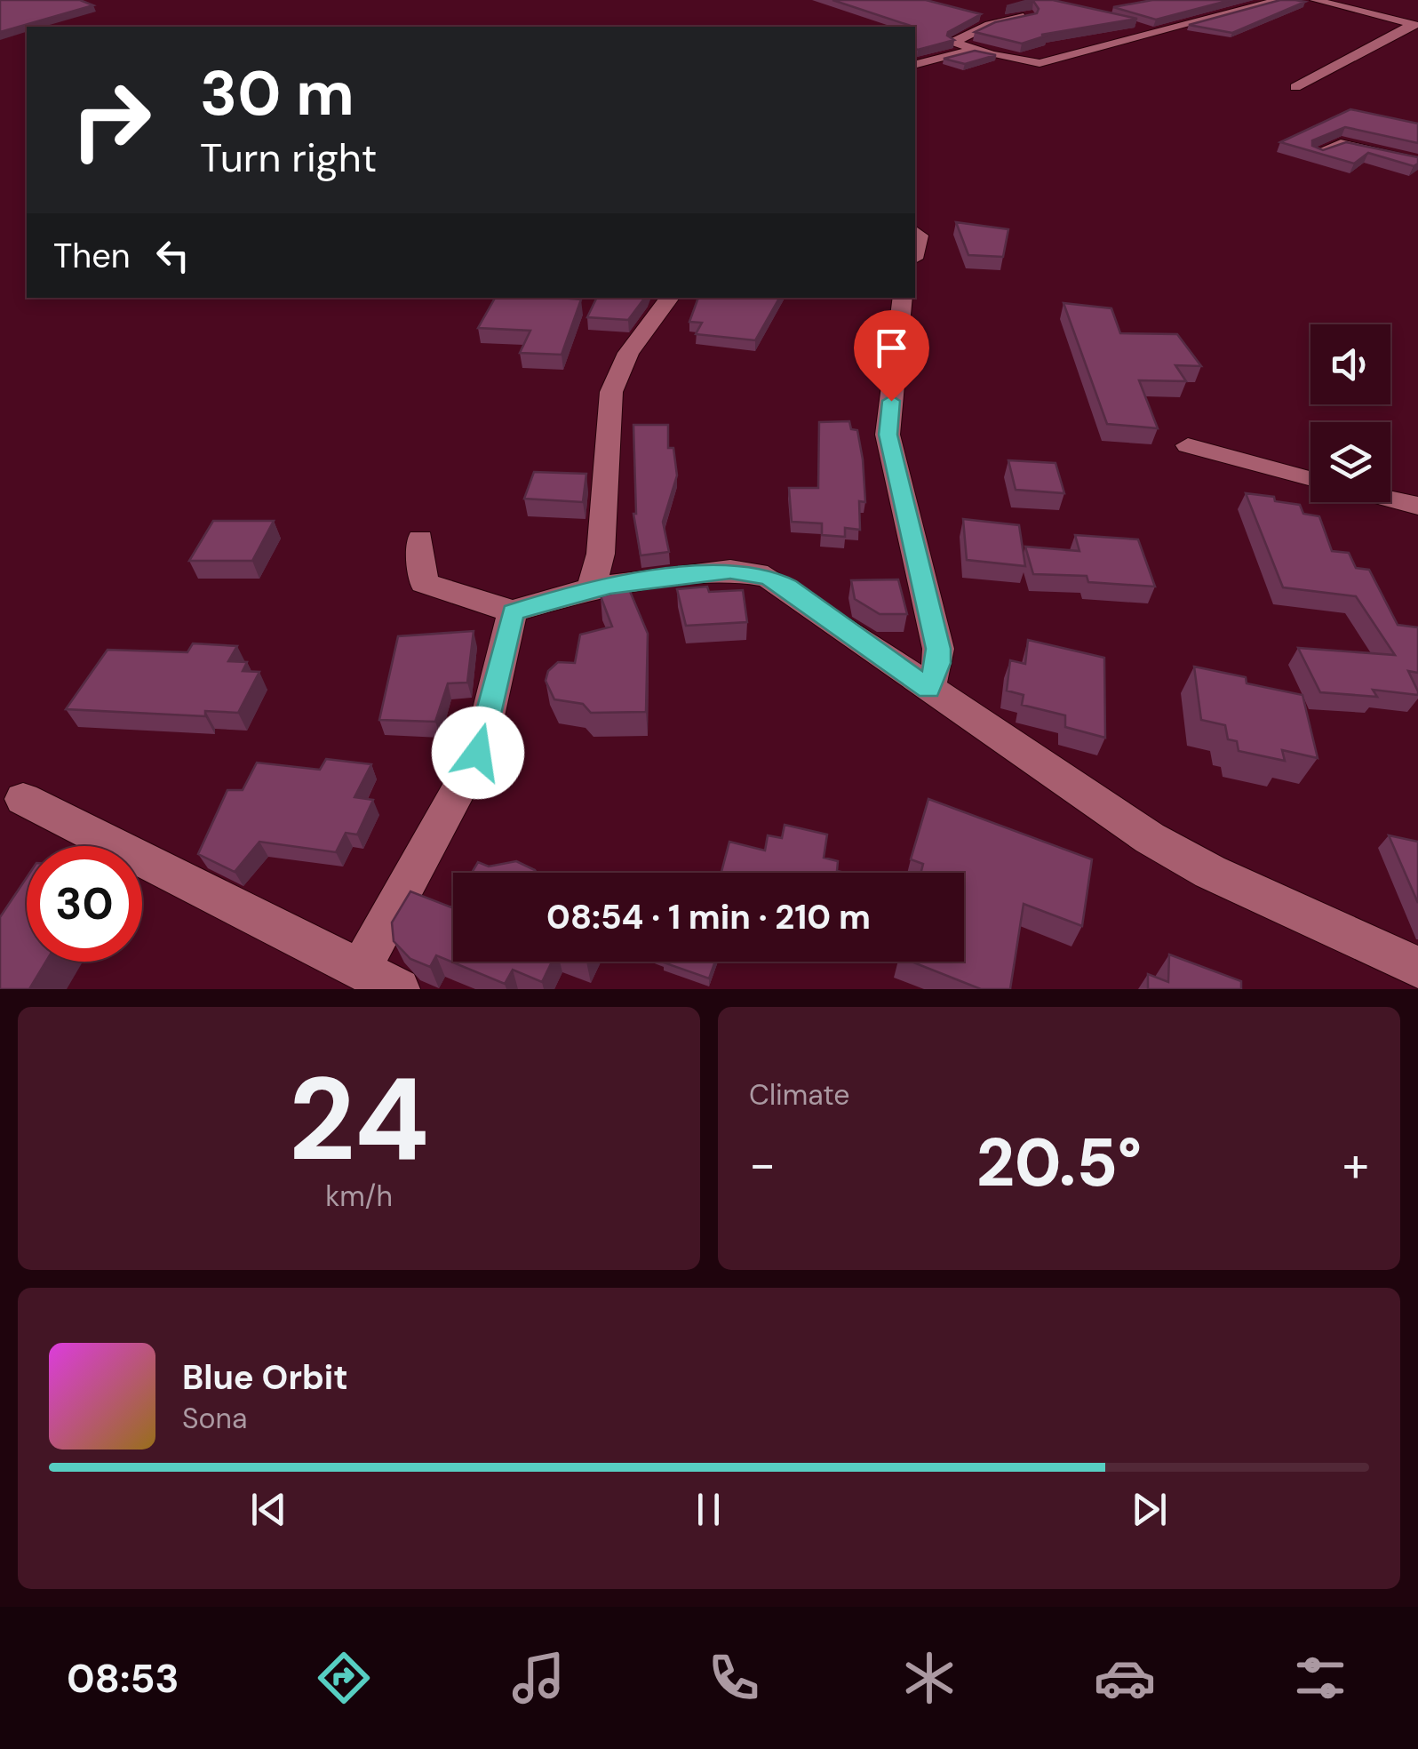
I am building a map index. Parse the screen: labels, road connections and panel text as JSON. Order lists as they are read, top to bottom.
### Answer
{
  "page": {
    "turn": ["30 m", "Turn right"],
    "then": "Then",
    "limit": "30",
    "trip": "08:54 · 1 min · 210 m",
    "tile": [
      ["24", "km/h"],
      "Climate"
    ],
    "heat": ["−", "20.5°", "+"],
    "song": ["Blue Orbit", "Sona"],
    "tabs": "08:53"
  }
}
